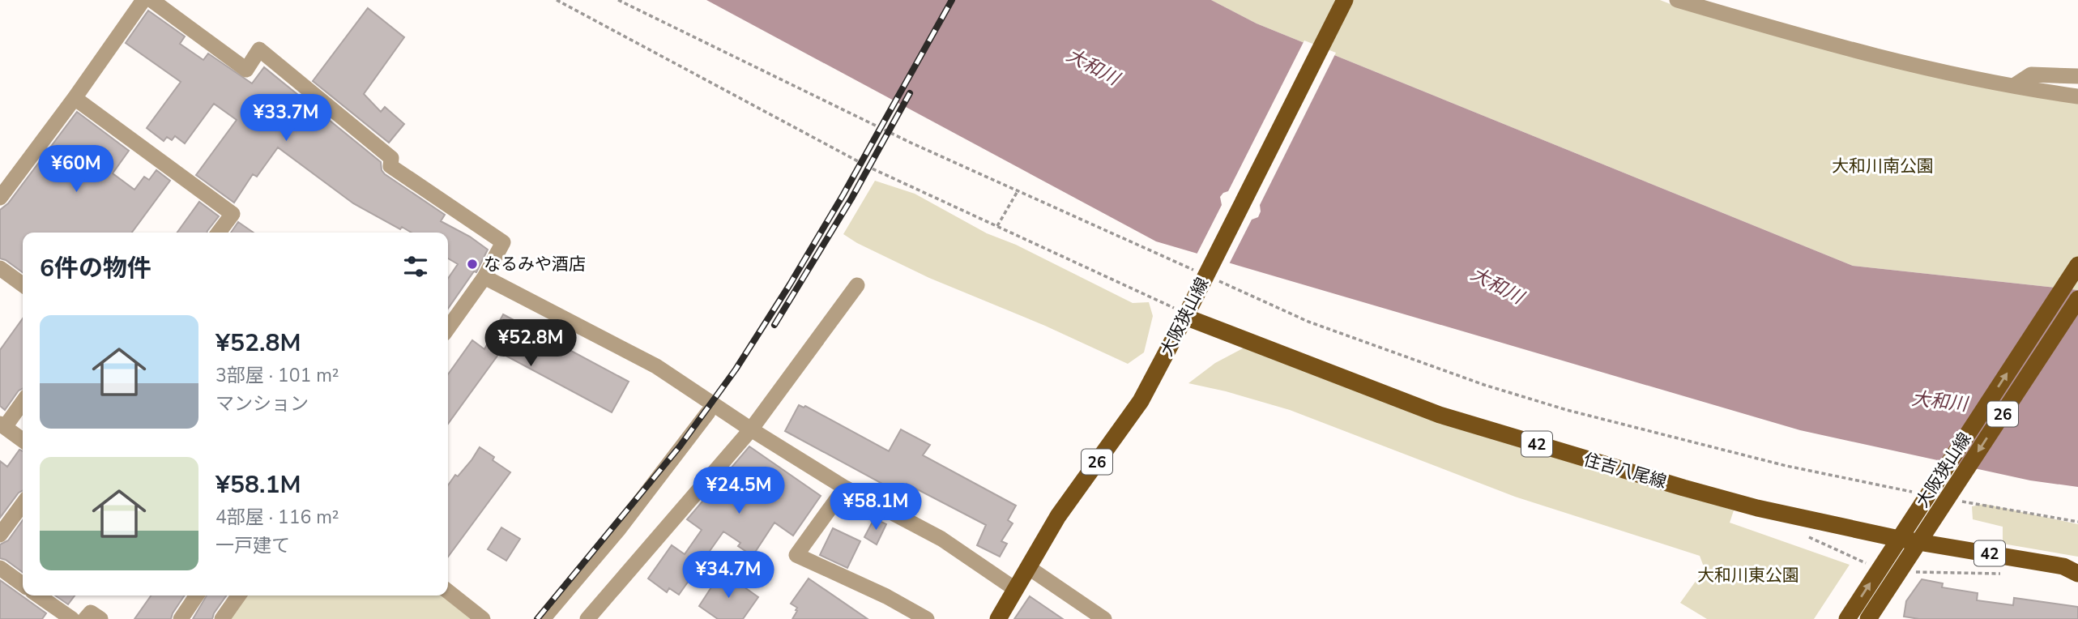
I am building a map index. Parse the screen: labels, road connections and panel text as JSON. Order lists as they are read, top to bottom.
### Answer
{
  "streets": {
    "main road": [
      "大阪狭山線",
      "26",
      "42",
      "住吉八尾線"
    ]
  },
  "crossings": [
    ["大阪狭山線", "住吉八尾線"]
  ],
  "water": ["大和川"],
  "parks": ["大和川南公園", "大和川東公園"],
  "places": ["なるみや酒店"],
  "page": {
    "price": [
      "¥33.7M",
      "¥60M",
      "¥52.8M",
      "¥24.5M",
      "¥58.1M",
      "¥34.7M"
    ],
    "heading": "6件の物件",
    "list": [
      {
        "name": "¥52.8M",
        "note": "3部屋 · 101 m² · マンション"
      },
      {
        "name": "¥58.1M",
        "note": "4部屋 · 116 m² · 一戸建て"
      }
    ]
  }
}
